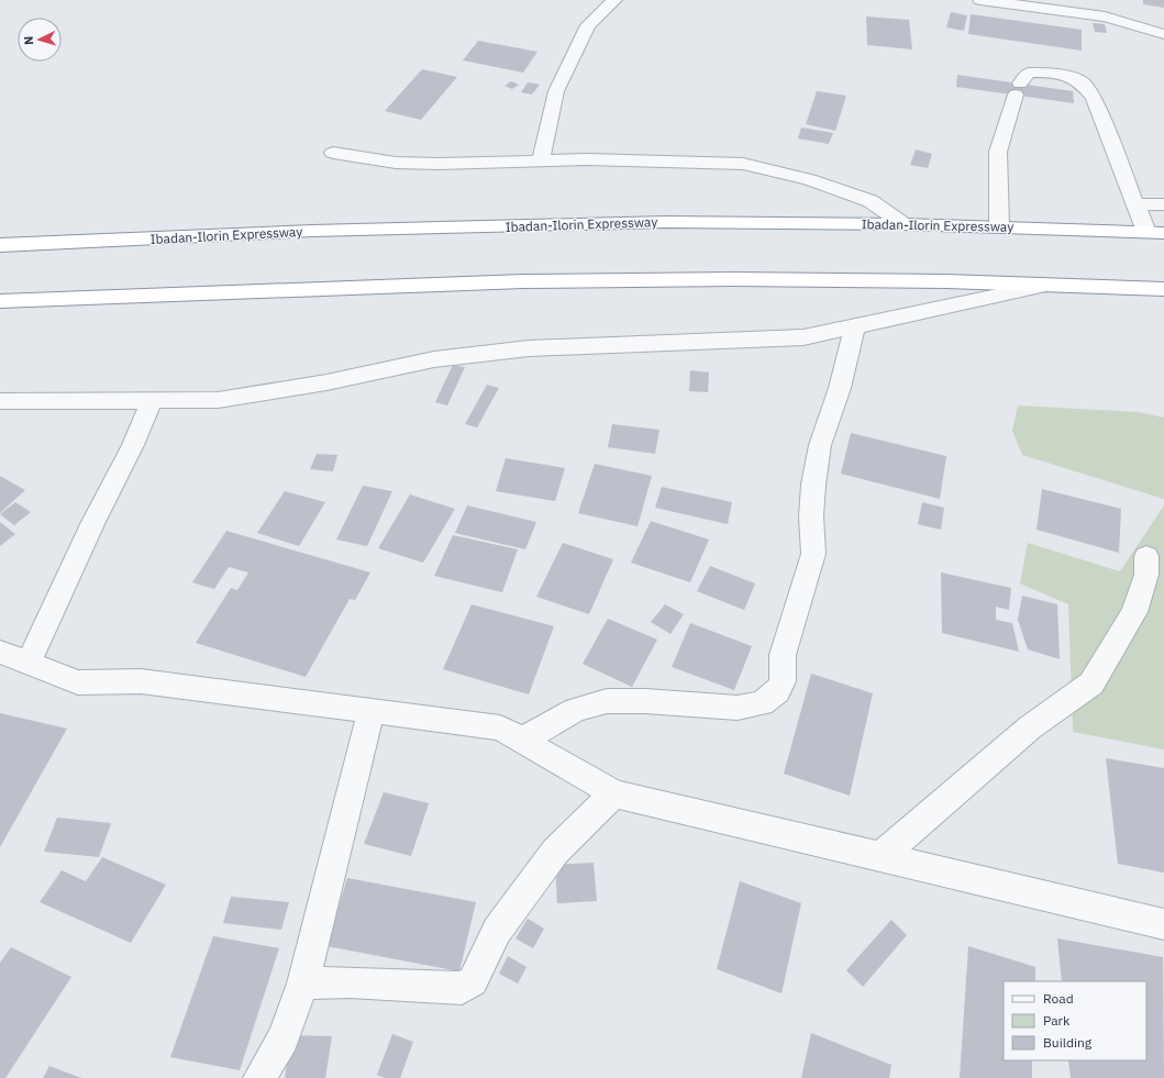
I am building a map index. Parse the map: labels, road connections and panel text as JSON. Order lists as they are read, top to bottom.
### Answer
{
  "streets": {
    "highway": ["Ibadan-Ilorin Expressway"]
  },
  "legend": ["Road", "Park", "Building"],
  "north": "left"
}
